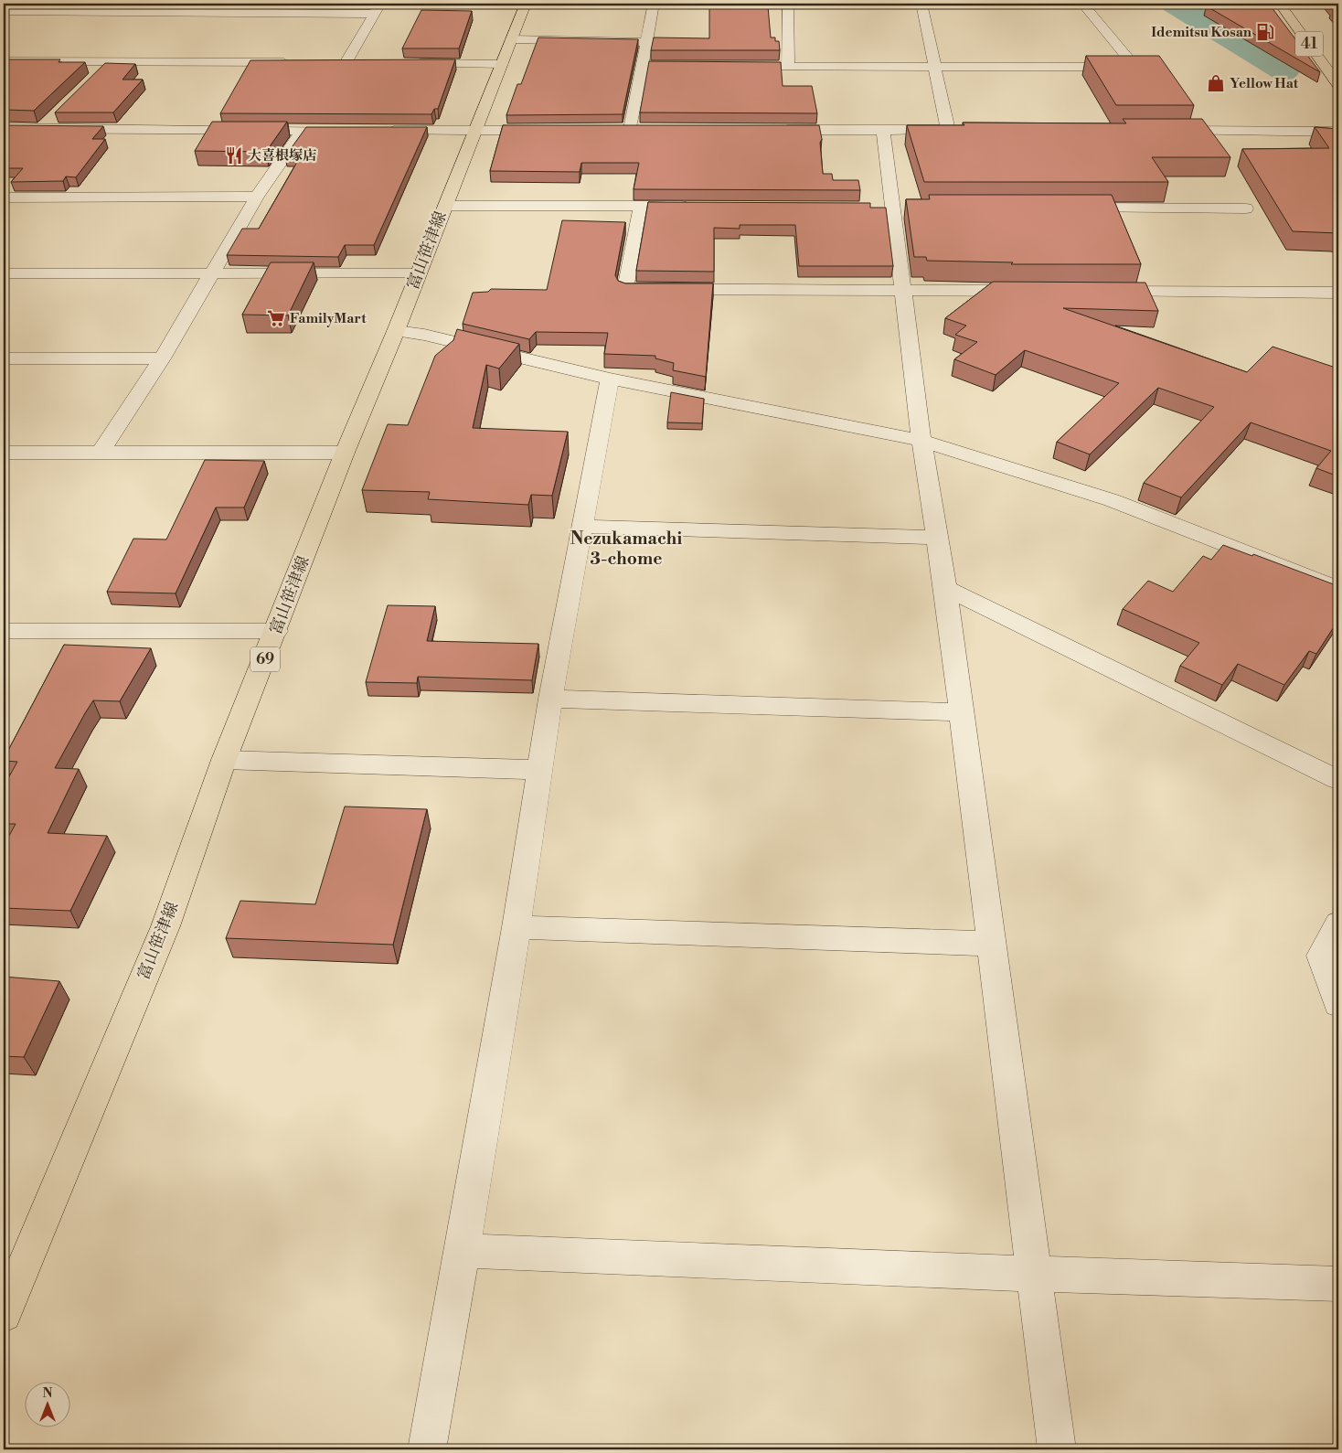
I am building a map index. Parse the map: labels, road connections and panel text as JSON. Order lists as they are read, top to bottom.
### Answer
{
  "streets": {
    "main road": ["41", "富山笹津線", "69"]
  },
  "districts": ["Nezukamachi 3-chome"],
  "places": {
    "fuel station": ["Idemitsu Kosan"],
    "shop": ["Yellow Hat"],
    "restaurant": ["大喜根塚店"],
    "supermarket": ["FamilyMart"]
  },
  "north": "top"
}
